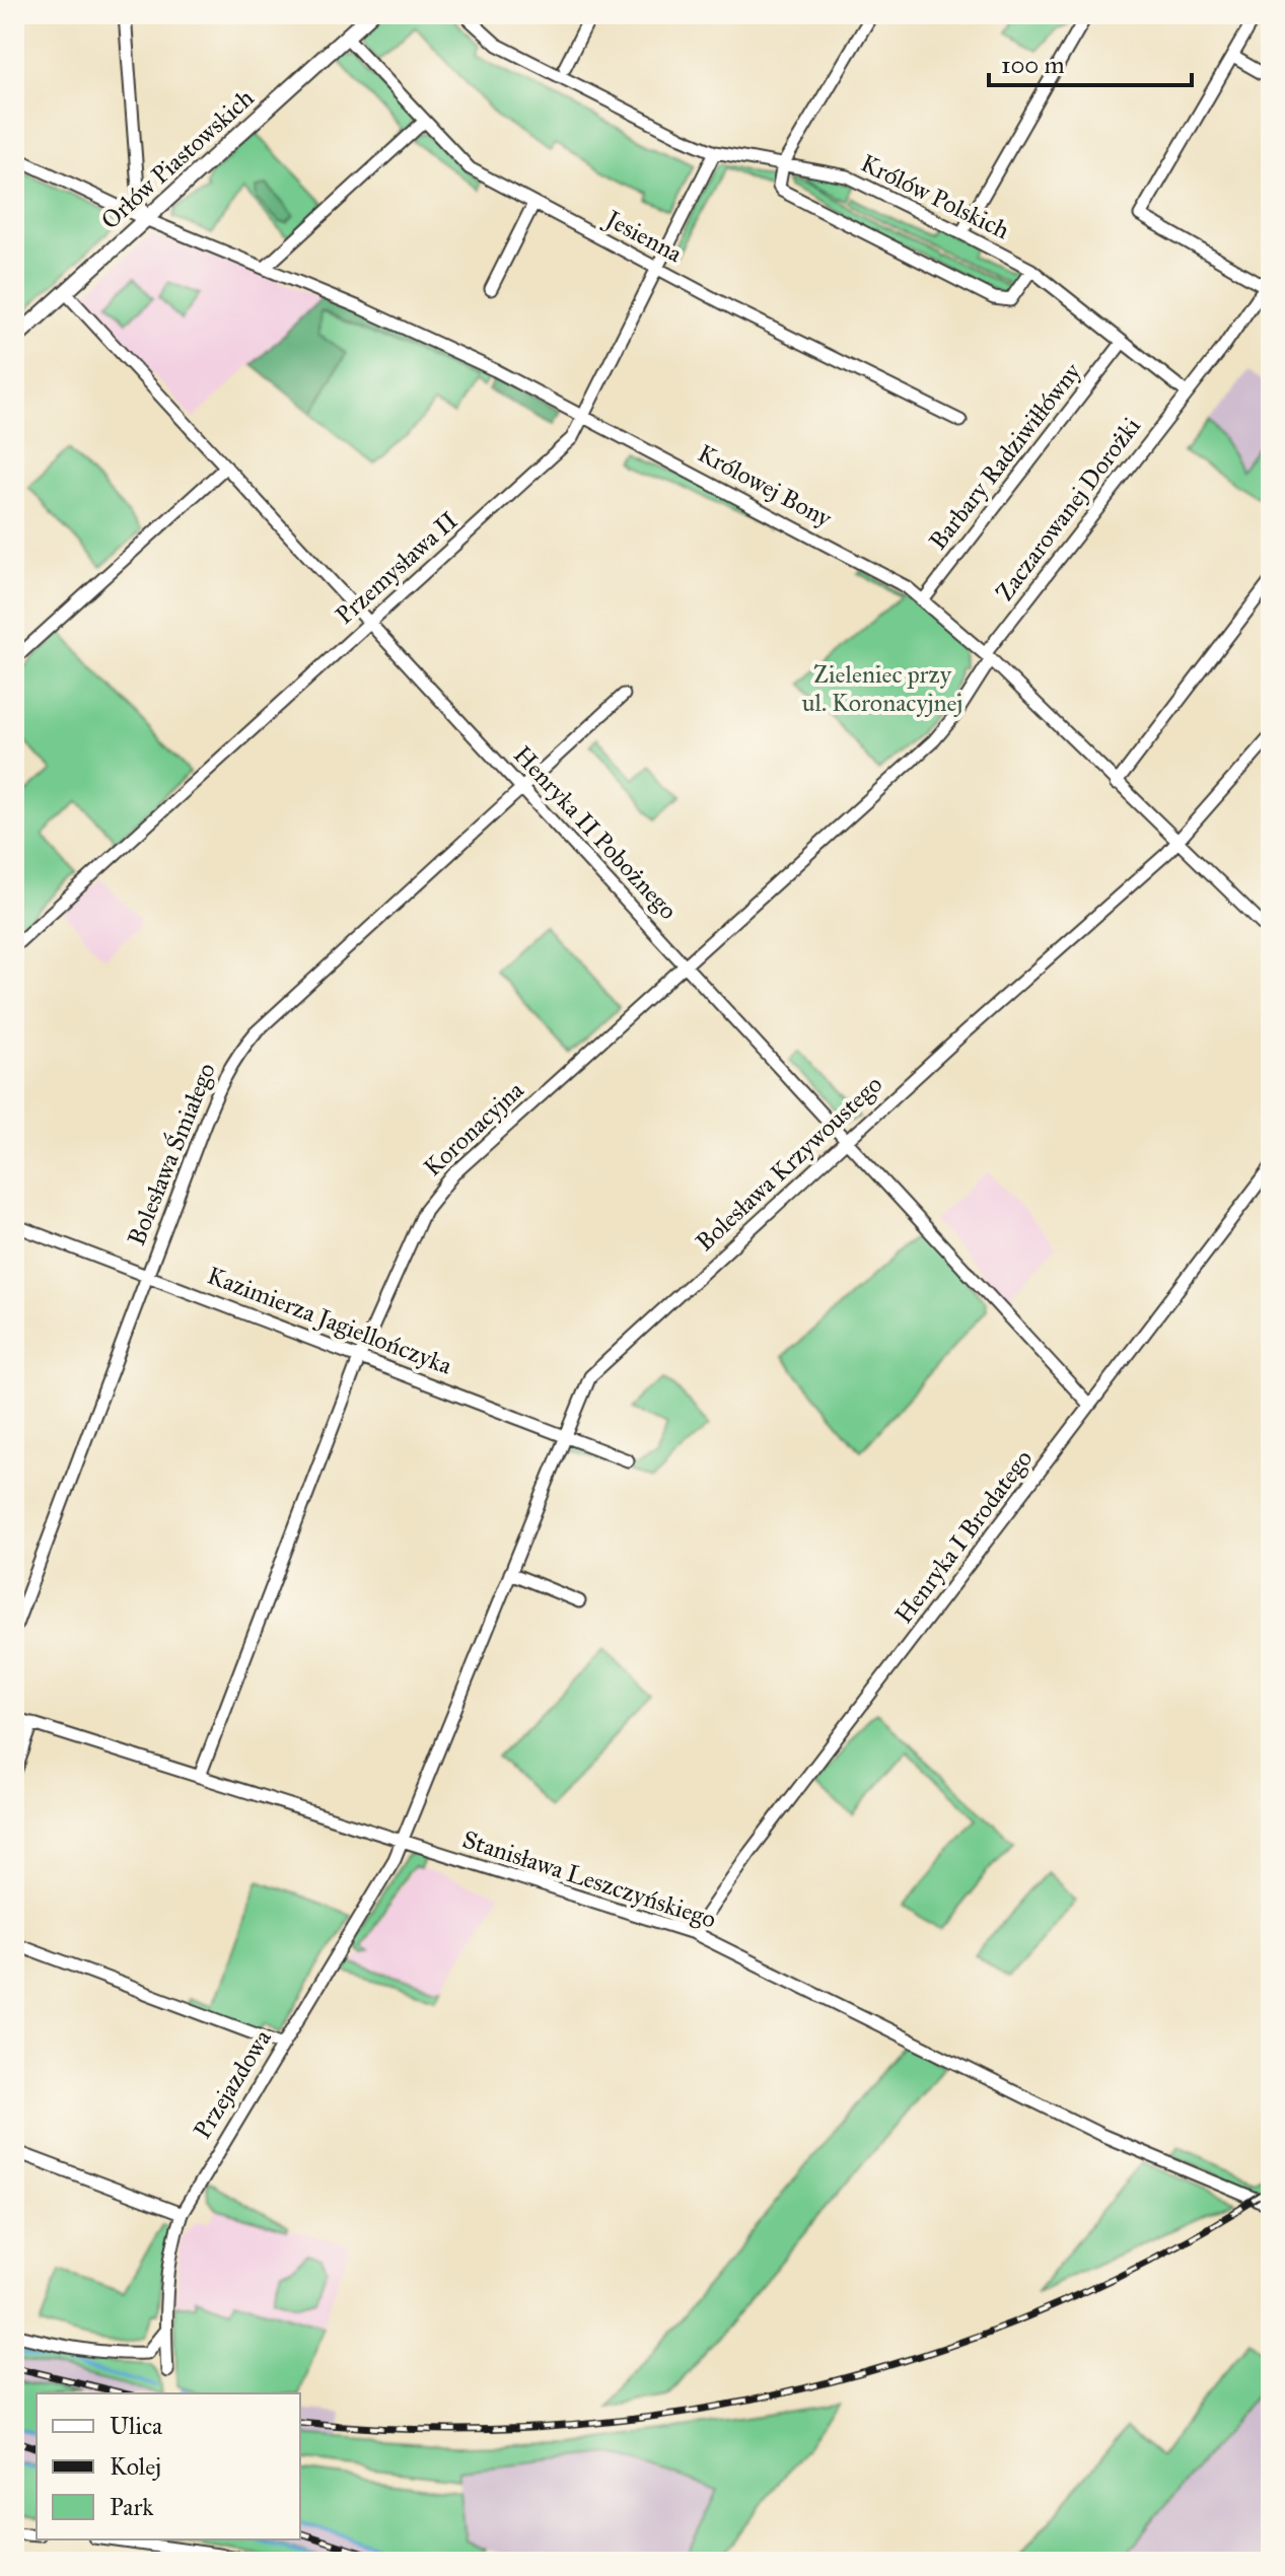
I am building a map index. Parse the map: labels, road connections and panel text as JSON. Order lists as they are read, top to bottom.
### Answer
{
  "streets": {
    "street": [
      "Orłów Piastowskich",
      "Królów Polskich",
      "Jesienna",
      "Barbary Radziwiłłówny",
      "Królowej Bony",
      "Zaczarowanej Dorożki",
      "Przemysława II",
      "Henryka II Pobożnego",
      "Koronacyjna",
      "Bolesława Śmiałego",
      "Bolesława Krzywoustego",
      "Kazimierza Jagiellończyka",
      "Henryka I Brodatego",
      "Stanisława Leszczyńskiego",
      "Przejazdowa"
    ]
  },
  "crossings": [
    ["Orłów Piastowskich", "Jesienna"],
    ["Orłów Piastowskich", "Królowej Bony"],
    ["Orłów Piastowskich", "Henryka II Pobożnego"],
    ["Królów Polskich", "Barbary Radziwiłłówny"],
    ["Królów Polskich", "Zaczarowanej Dorożki"],
    ["Królów Polskich", "Przemysława II"],
    ["Jesienna", "Przemysława II"],
    ["Barbary Radziwiłłówny", "Królowej Bony"],
    ["Królowej Bony", "Zaczarowanej Dorożki"],
    ["Królowej Bony", "Przemysława II"],
    ["Królowej Bony", "Koronacyjna"],
    ["Królowej Bony", "Bolesława Krzywoustego"],
    ["Zaczarowanej Dorożki", "Koronacyjna"],
    ["Przemysława II", "Henryka II Pobożnego"],
    ["Henryka II Pobożnego", "Koronacyjna"],
    ["Henryka II Pobożnego", "Bolesława Śmiałego"],
    ["Henryka II Pobożnego", "Bolesława Krzywoustego"],
    ["Henryka II Pobożnego", "Henryka I Brodatego"],
    ["Koronacyjna", "Kazimierza Jagiellończyka"],
    ["Koronacyjna", "Stanisława Leszczyńskiego"],
    ["Bolesława Śmiałego", "Kazimierza Jagiellończyka"],
    ["Bolesława Krzywoustego", "Kazimierza Jagiellończyka"],
    ["Bolesława Krzywoustego", "Stanisława Leszczyńskiego"],
    ["Bolesława Krzywoustego", "Przejazdowa"],
    ["Henryka I Brodatego", "Stanisława Leszczyńskiego"],
    ["Stanisława Leszczyńskiego", "Przejazdowa"]
  ],
  "parks": ["Zieleniec przy ul. Koronacyjnej"],
  "legend": ["Ulica", "Kolej", "Park"],
  "scale_bar": "100 m"
}
